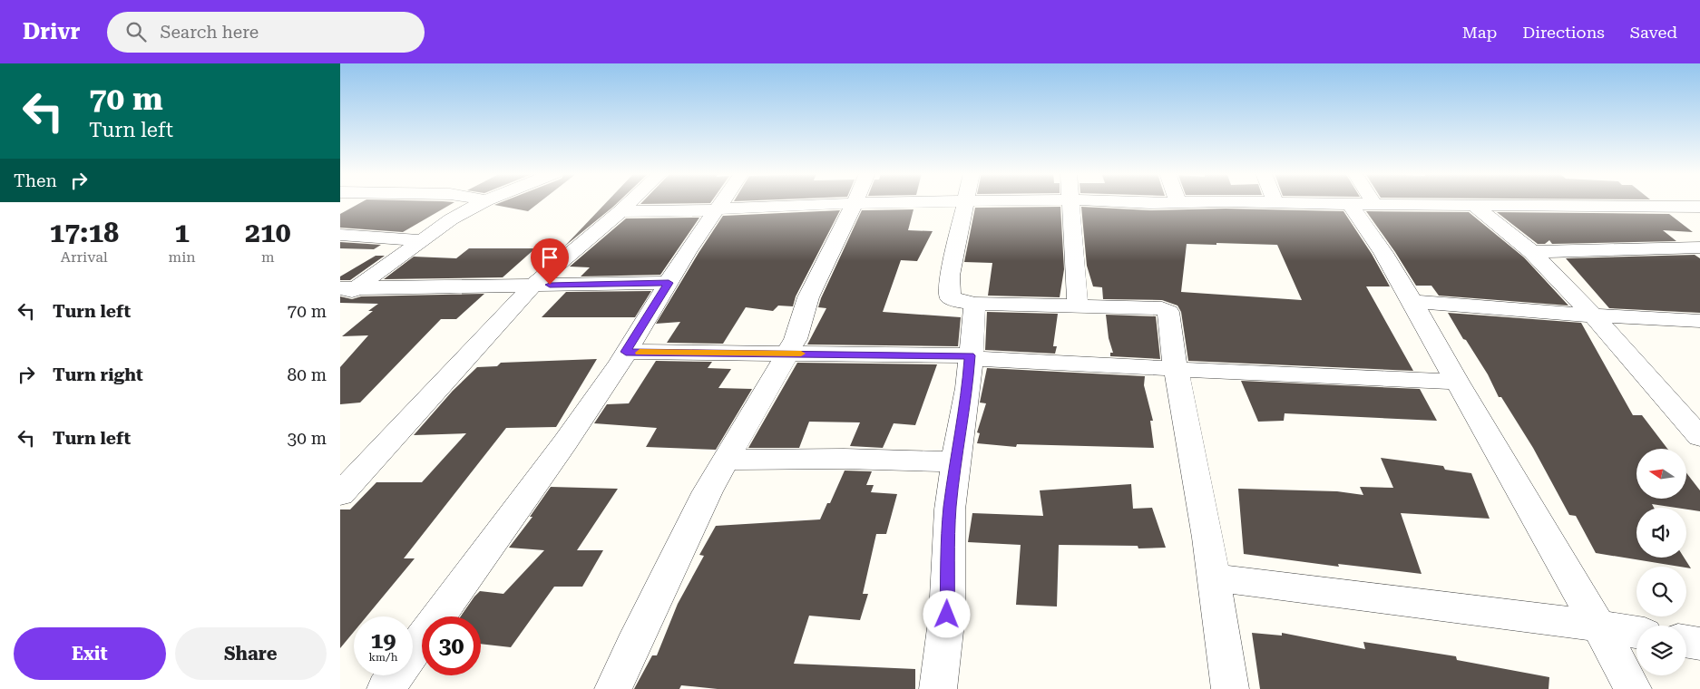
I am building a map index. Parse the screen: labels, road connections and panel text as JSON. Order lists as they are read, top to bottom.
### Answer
{
  "north": "left",
  "page": {
    "header": "Drivr",
    "search": "Search here",
    "nav": ["Map", "Directions", "Saved"],
    "turn": ["70 m", "Turn left"],
    "then": "Then",
    "eta": [
      "17:18",
      "Arrival",
      "1",
      "min",
      "210",
      "m"
    ],
    "list": [
      {
        "name": "Turn left",
        "value": "70 m"
      },
      {
        "name": "Turn right",
        "value": "80 m"
      },
      {
        "name": "Turn left",
        "value": "30 m"
      }
    ],
    "speed": "19 km/h",
    "limit": "30",
    "buttons": ["Exit", "Share"]
  }
}
